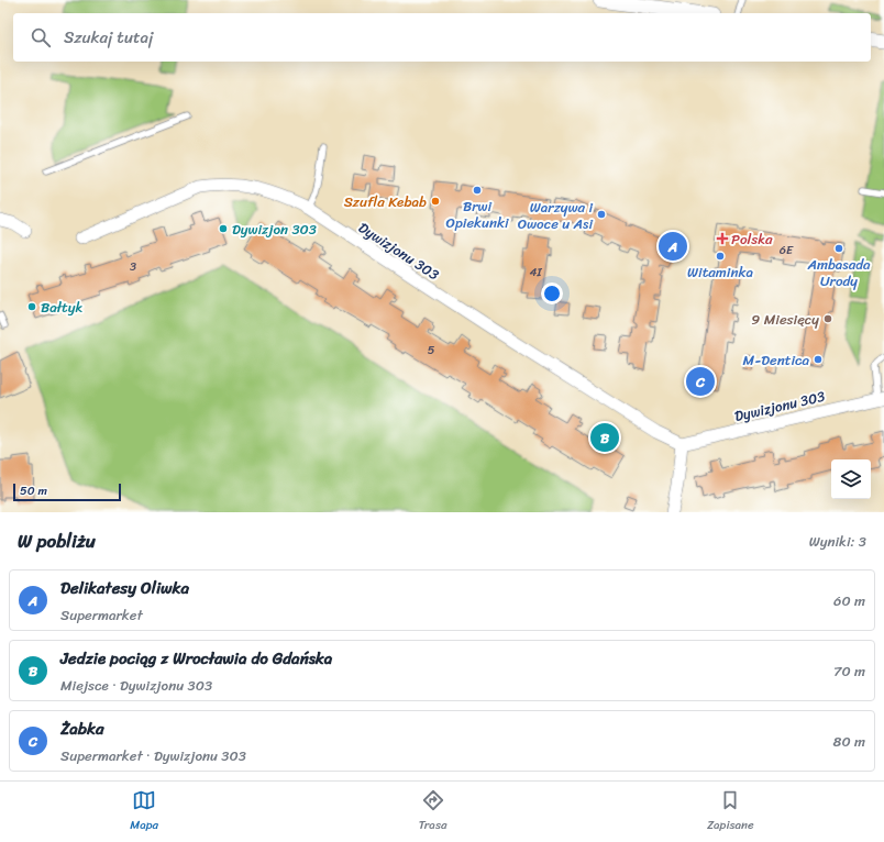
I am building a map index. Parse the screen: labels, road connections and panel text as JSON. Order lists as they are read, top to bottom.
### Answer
{
  "streets": {
    "street": ["Dywizjonu 303"]
  },
  "places": {
    "other": [
      "Brwi Opiekunki",
      "Szufla Kebab",
      "Warzywa i Owoce u Asi",
      "Dywizjon 303",
      "Ambasada Urody",
      "Witaminka",
      "Bałtyk",
      "9 Miesięcy",
      "M-Dentica"
    ],
    "health": ["Polska"]
  },
  "house_numbers": [
    "6E",
    "3",
    "4I",
    "5"
  ],
  "scale_bar": "50 m",
  "page": {
    "search": "Szukaj tutaj",
    "pins": ["A", "C", "B"],
    "scale": "50 m",
    "heading": ["W pobliżu", "Wyniki: 3"],
    "list": [
      {
        "mark": "A",
        "name": "Delikatesy Oliwka",
        "note": "Supermarket",
        "value": "60 m"
      },
      {
        "mark": "B",
        "name": "Jedzie pociąg z Wrocławia do Gdańska",
        "note": "Miejsce · Dywizjonu 303",
        "value": "70 m"
      },
      {
        "mark": "C",
        "name": "Żabka",
        "note": "Supermarket · Dywizjonu 303",
        "value": "80 m"
      }
    ],
    "nav": ["Mapa", "Trasa", "Zapisane"]
  }
}
